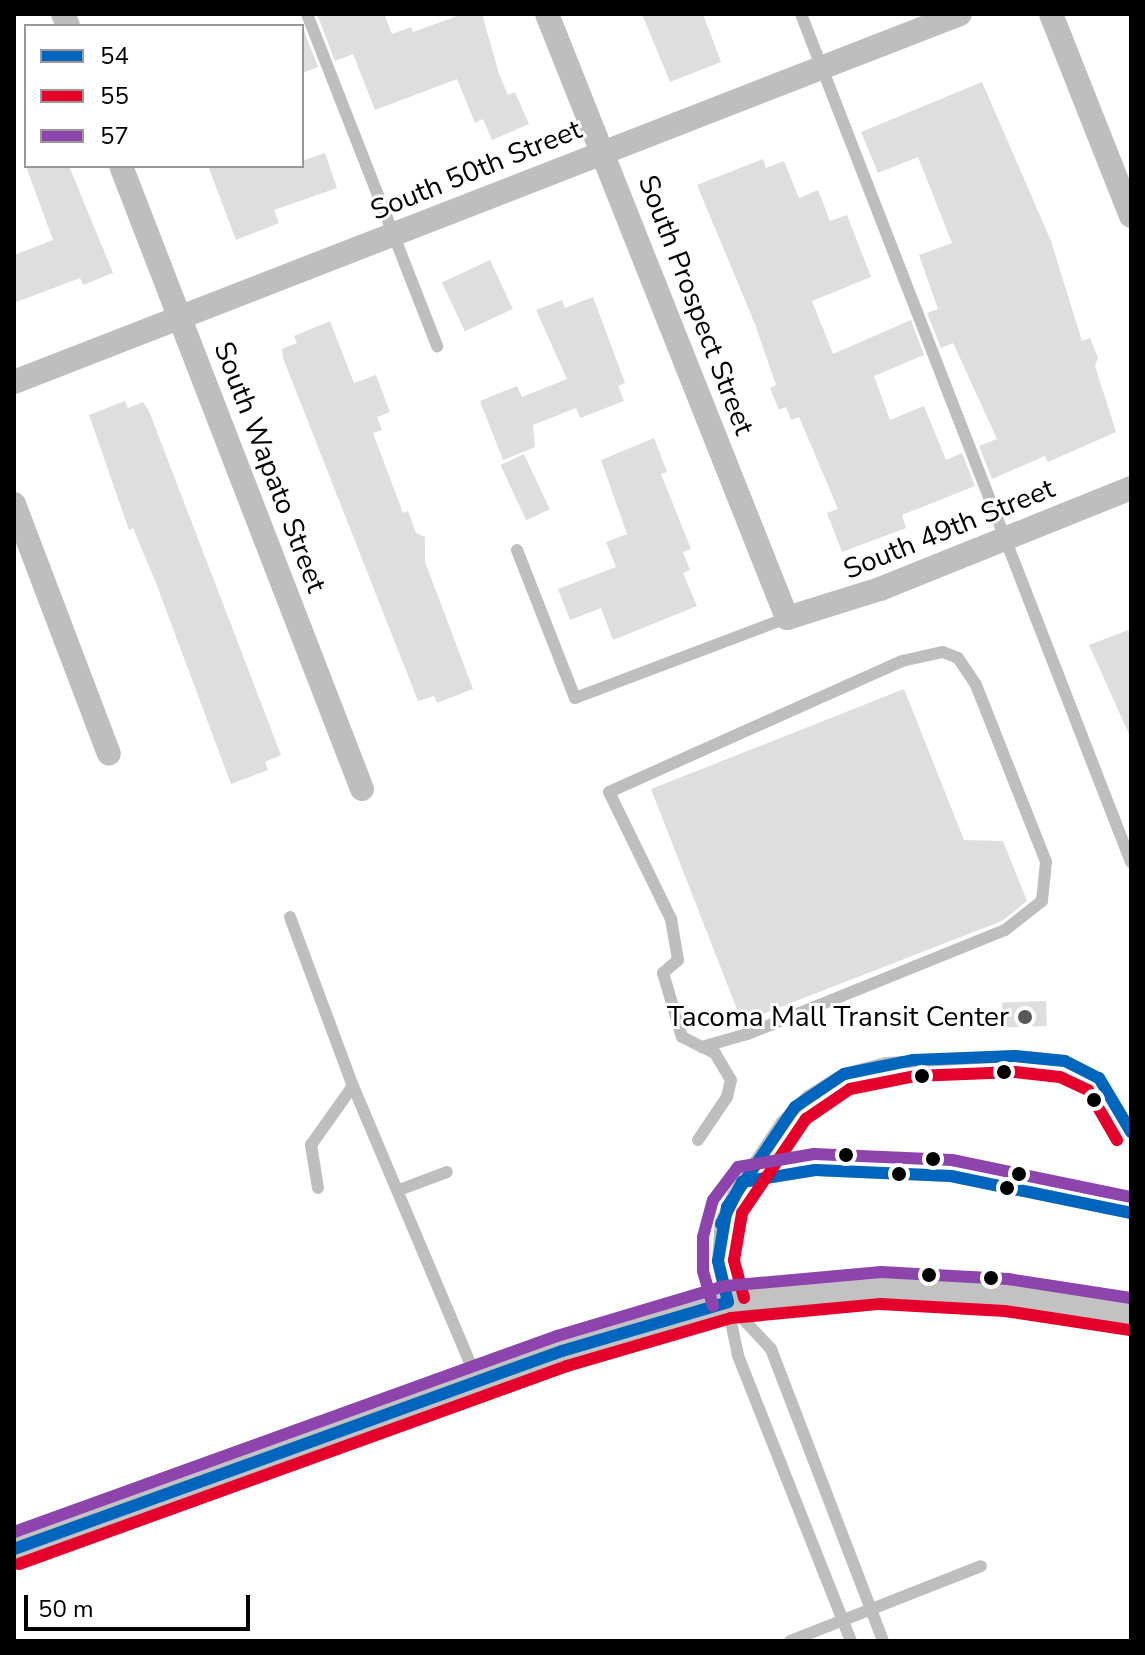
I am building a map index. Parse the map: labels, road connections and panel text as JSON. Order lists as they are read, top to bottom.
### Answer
{
  "streets": {
    "street": [
      "South 50th Street",
      "South Prospect Street",
      "South Wapato Street",
      "South 49th Street"
    ]
  },
  "crossings": [
    ["South 50th Street", "South Prospect Street"],
    ["South 50th Street", "South Wapato Street"],
    ["South Prospect Street", "South 49th Street"]
  ],
  "places": ["Tacoma Mall Transit Center"],
  "lines": ["transit line 54", "transit line 55", "transit line 57"],
  "legend": ["54", "55", "57"],
  "scale_bar": "50 m"
}
